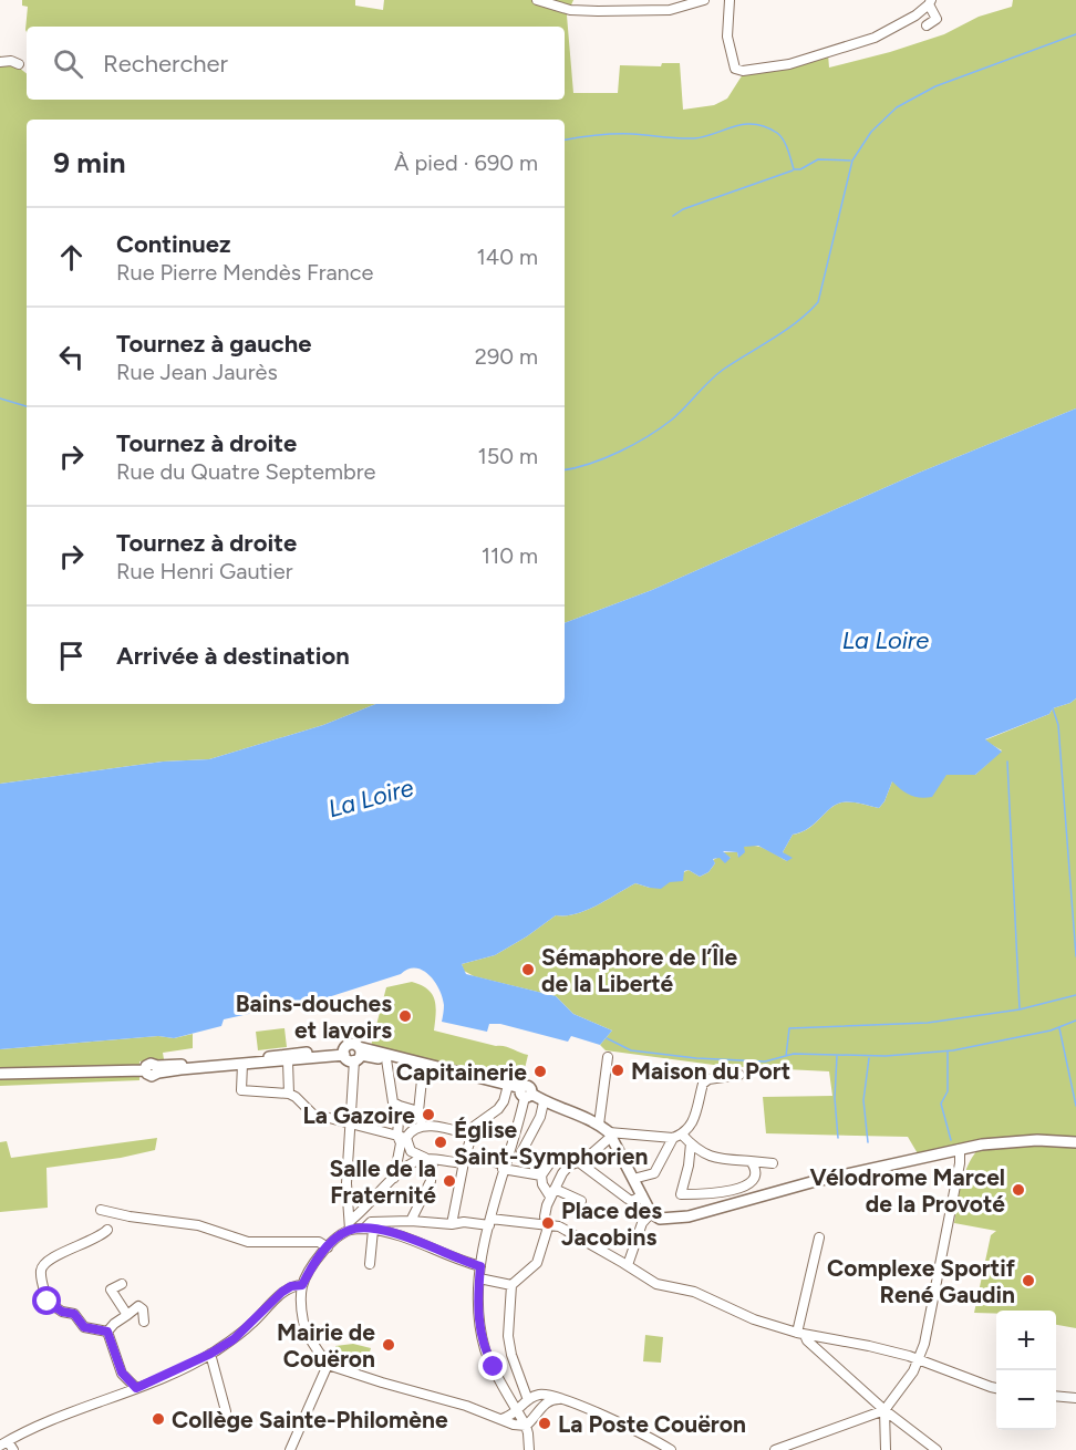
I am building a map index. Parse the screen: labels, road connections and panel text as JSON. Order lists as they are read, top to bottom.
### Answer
{
  "water": ["La Loire"],
  "places": [
    "Sémaphore de l’Île de la Liberté",
    "Bains-douches et lavoirs",
    "Maison du Port",
    "Capitainerie",
    "La Gazoire",
    "Église Saint-Symphorien",
    "Salle de la Fraternité",
    "Vélodrome Marcel de la Provoté",
    "Place des Jacobins",
    "Complexe Sportif René Gaudin",
    "Mairie de Couëron",
    "Collège Sainte-Philomène",
    "La Poste Couëron"
  ],
  "page": {
    "search": "Rechercher",
    "heading": ["9 min", "À pied · 690 m"],
    "list": [
      ["Continuez", "Rue Pierre Mendès France", "140 m"],
      ["Tournez à gauche", "Rue Jean Jaurès", "290 m"],
      ["Tournez à droite", "Rue du Quatre Septembre", "150 m"],
      ["Tournez à droite", "Rue Henri Gautier", "110 m"],
      "Arrivée à destination"
    ],
    "map_buttons": ["+", "−"]
  }
}
